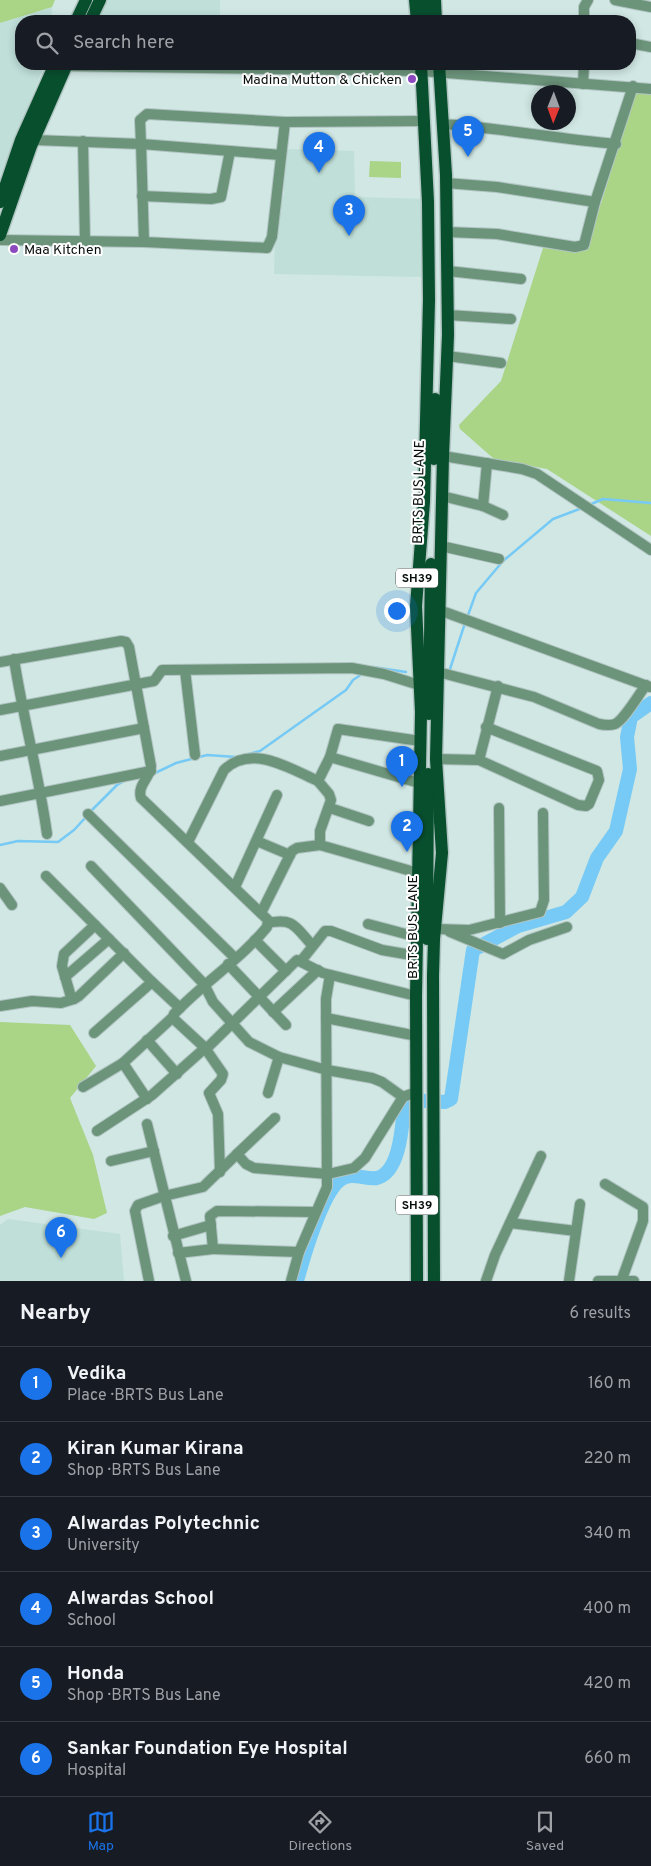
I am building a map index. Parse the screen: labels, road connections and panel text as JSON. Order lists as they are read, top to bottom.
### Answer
{
  "streets": {
    "main road": ["BRTS BUS LANE", "SH39"]
  },
  "crossings": [
    ["BRTS BUS LANE", "SH39"]
  ],
  "places": ["Madina Mutton & Chicken", "Maa Kitchen"],
  "north": "bottom",
  "page": {
    "search": "Search here",
    "pins": [
      "5",
      "4",
      "3",
      "1",
      "2",
      "6"
    ],
    "heading": ["Nearby", "6 results"],
    "list": [
      {
        "mark": "1",
        "name": "Vedika",
        "note": "Place · BRTS Bus Lane",
        "value": "160 m"
      },
      {
        "mark": "2",
        "name": "Kiran Kumar Kirana",
        "note": "Shop · BRTS Bus Lane",
        "value": "220 m"
      },
      {
        "mark": "3",
        "name": "Alwardas Polytechnic",
        "note": "University",
        "value": "340 m"
      },
      {
        "mark": "4",
        "name": "Alwardas School",
        "note": "School",
        "value": "400 m"
      },
      {
        "mark": "5",
        "name": "Honda",
        "note": "Shop · BRTS Bus Lane",
        "value": "420 m"
      },
      {
        "mark": "6",
        "name": "Sankar Foundation Eye Hospital",
        "note": "Hospital",
        "value": "660 m"
      }
    ],
    "nav": ["Map", "Directions", "Saved"]
  }
}
